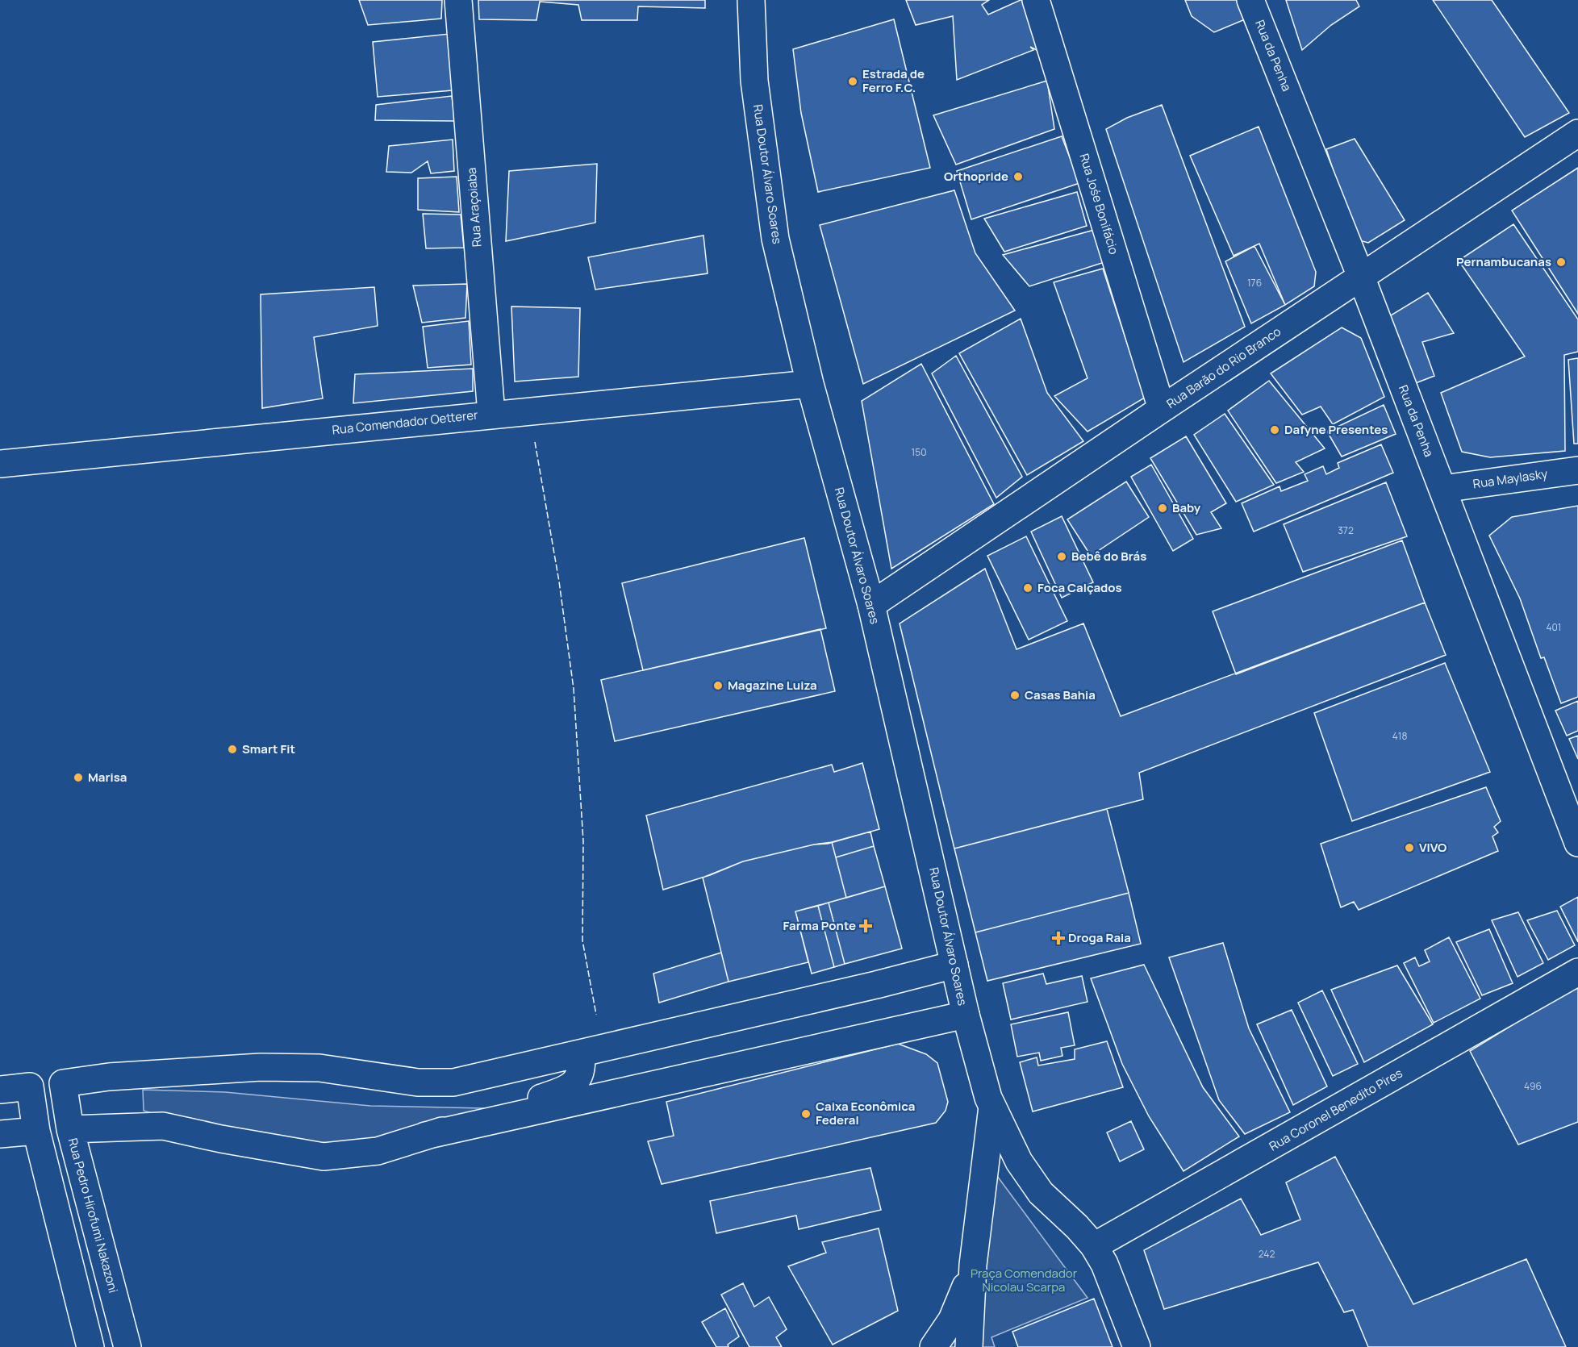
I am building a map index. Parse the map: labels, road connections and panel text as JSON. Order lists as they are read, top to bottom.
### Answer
{
  "streets": {
    "street": [
      "Rua da Penha",
      "Rua Doutor Álvaro Soares",
      "Rua Jośe Bonifácio",
      "Rua Araçoiaba",
      "Rua Barão do Rio Branco",
      "Rua Comendador Oetterer",
      "Rua Maylasky",
      "Rua Coronel Benedito Pires",
      "Rua Pedro Hirofumi Nakazoni"
    ]
  },
  "crossings": [
    ["Rua da Penha", "Rua Barão do Rio Branco"],
    ["Rua da Penha", "Rua Maylasky"],
    ["Rua Doutor Álvaro Soares", "Rua Barão do Rio Branco"],
    ["Rua Doutor Álvaro Soares", "Rua Comendador Oetterer"],
    ["Rua Jośe Bonifácio", "Rua Barão do Rio Branco"],
    ["Rua Araçoiaba", "Rua Comendador Oetterer"]
  ],
  "parks": ["Praça Comendador Nicolau Scarpa"],
  "places": {
    "other": [
      "Estrada de Ferro F.C.",
      "Orthopride",
      "Pernambucanas",
      "Dafyne Presentes",
      "Baby",
      "Bebê do Brás",
      "Foca Calçados",
      "Magazine Luiza",
      "Casas Bahia",
      "Smart Fit",
      "Marisa",
      "VIVO",
      "Caixa Econômica Federal"
    ],
    "health": ["Farma Ponte", "Droga Raia"]
  },
  "house_numbers": [
    "176",
    "150",
    "372",
    "401",
    "418",
    "496",
    "242"
  ]
}
